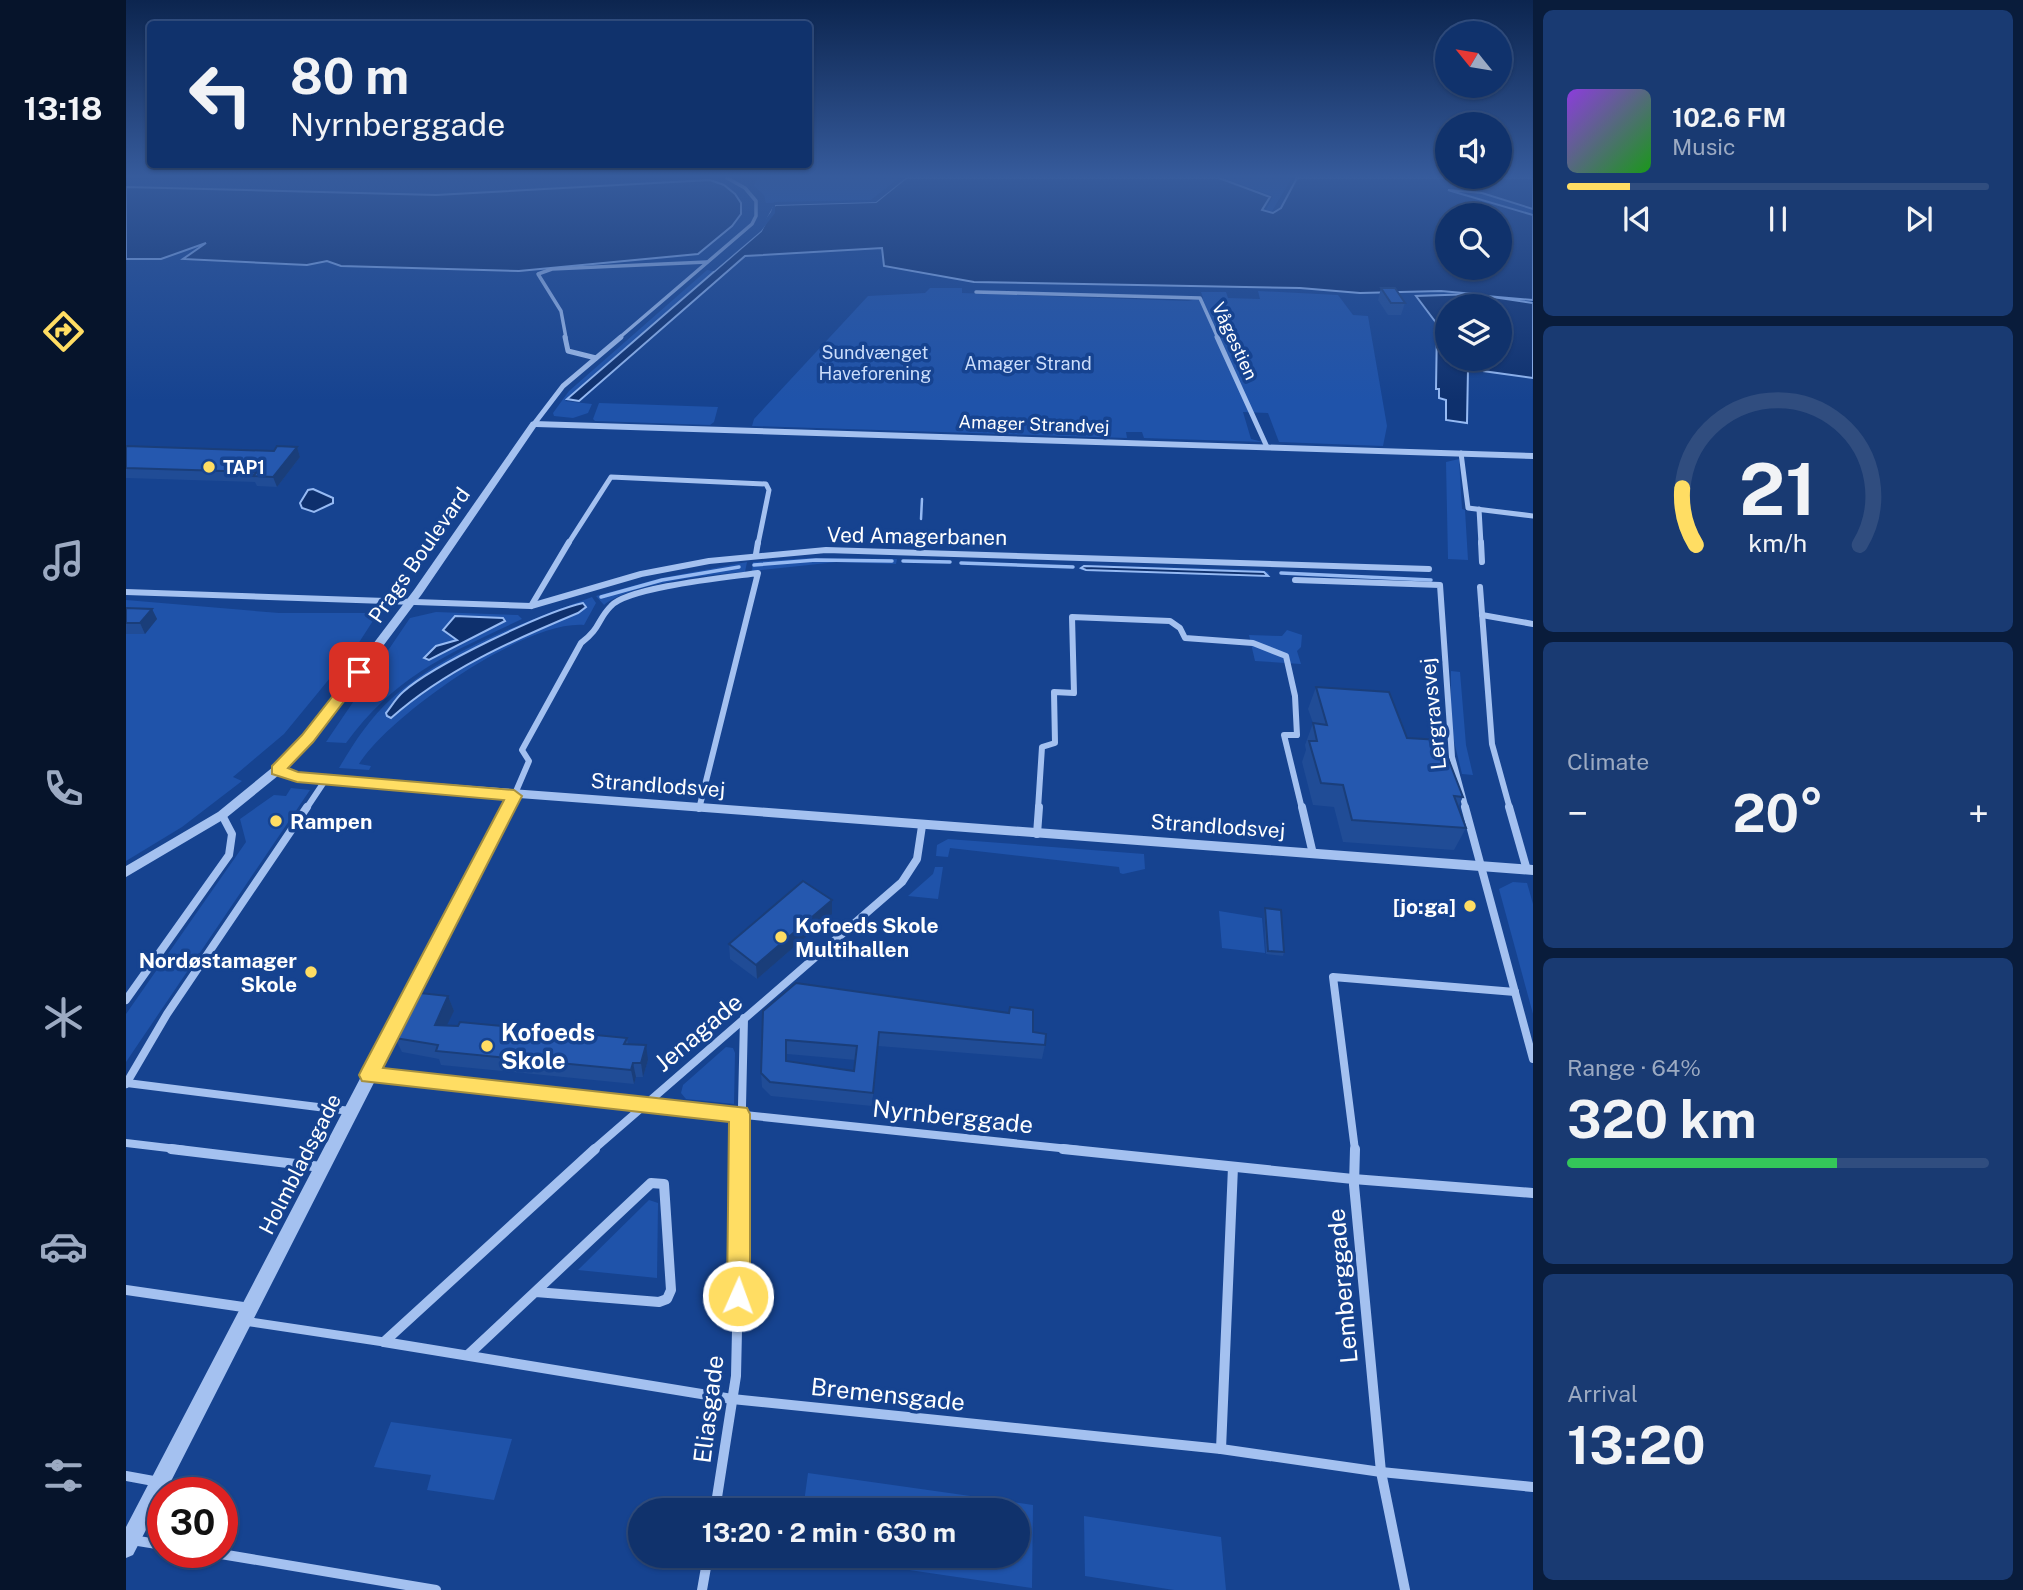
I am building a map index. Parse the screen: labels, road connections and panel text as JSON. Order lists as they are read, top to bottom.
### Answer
{
  "streets": {
    "street": [
      "Vågestien",
      "Amager Strandvej",
      "Ved Amagerbanen",
      "Prags Boulevard",
      "Lergravsvej",
      "Strandlodsvej",
      "Jenagade",
      "Nyrnberggade",
      "Holmbladsgade",
      "Lemberggade",
      "Bremensgade",
      "Eliasgade"
    ]
  },
  "crossings": [
    ["Vågestien", "Amager Strandvej"],
    ["Amager Strandvej", "Prags Boulevard"],
    ["Ved Amagerbanen", "Prags Boulevard"],
    ["Prags Boulevard", "Strandlodsvej"],
    ["Lergravsvej", "Strandlodsvej"],
    ["Lergravsvej", "Lemberggade"],
    ["Strandlodsvej", "Jenagade"],
    ["Strandlodsvej", "Holmbladsgade"],
    ["Jenagade", "Nyrnberggade"],
    ["Jenagade", "Bremensgade"],
    ["Jenagade", "Eliasgade"],
    ["Nyrnberggade", "Holmbladsgade"],
    ["Nyrnberggade", "Lemberggade"],
    ["Nyrnberggade", "Eliasgade"],
    ["Holmbladsgade", "Bremensgade"],
    ["Lemberggade", "Bremensgade"],
    ["Bremensgade", "Eliasgade"]
  ],
  "parks": ["Sundvænget Haveforening", "Amager Strand"],
  "places": [
    "TAP1",
    "Rampen",
    "[jo:ga]",
    "Kofoeds Skole Multihallen",
    "Nordøstamager Skole",
    "Kofoeds Skole"
  ],
  "north": "top left",
  "page": {
    "tabs": "13:18",
    "turn": ["80 m", "Nyrnberggade"],
    "song": ["102.6 FM", "Music"],
    "tile": [
      "Climate",
      ["Range · 64%", "320 km"],
      ["Arrival", "13:20"]
    ],
    "heat": ["−", "20°", "+"],
    "limit": "30",
    "trip": "13:20 · 2 min · 630 m",
    "gauge": ["21", "km/h"]
  }
}
